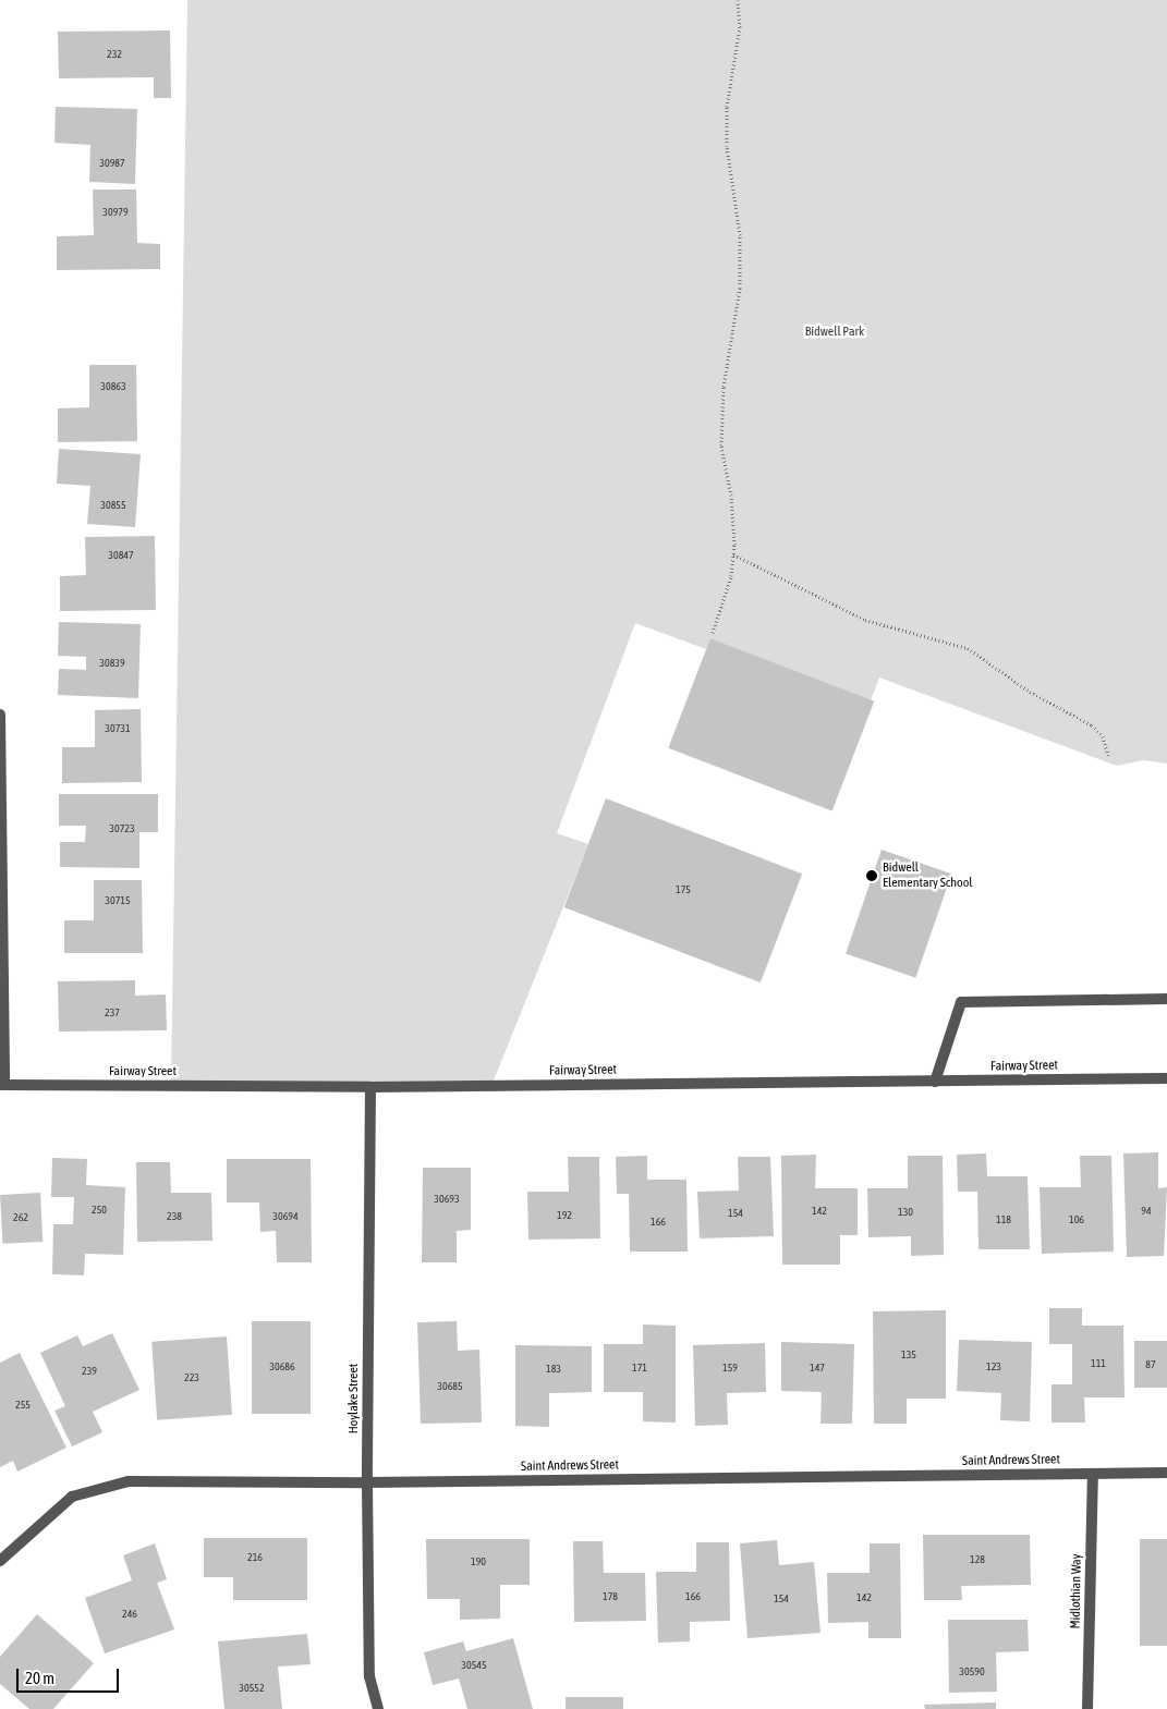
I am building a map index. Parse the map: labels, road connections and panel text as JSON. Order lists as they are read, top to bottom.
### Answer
{
  "streets": {
    "street": [
      "Fairway Street",
      "Hoylake Street",
      "Saint Andrews Street",
      "Midlothian Way"
    ]
  },
  "crossings": [
    ["Fairway Street", "Hoylake Street"],
    ["Hoylake Street", "Saint Andrews Street"],
    ["Saint Andrews Street", "Midlothian Way"]
  ],
  "parks": ["Bidwell Park"],
  "places": ["Bidwell Elementary School"],
  "house_numbers": [
    "232",
    "30987",
    "30979",
    "30863",
    "30855",
    "30847",
    "30839",
    "30731",
    "30723",
    "175",
    "30715",
    "237",
    "30693",
    "250",
    "142",
    "94",
    "130",
    "154",
    "192",
    "238",
    "30694",
    "262",
    "118",
    "106",
    "166",
    "135",
    "111",
    "87",
    "30686",
    "123",
    "171",
    "159",
    "147",
    "183",
    "239",
    "223",
    "30685",
    "255",
    "216",
    "128",
    "190",
    "178",
    "166",
    "142",
    "154",
    "246",
    "30545",
    "30590",
    "30552"
  ],
  "scale_bar": "20 m"
}
